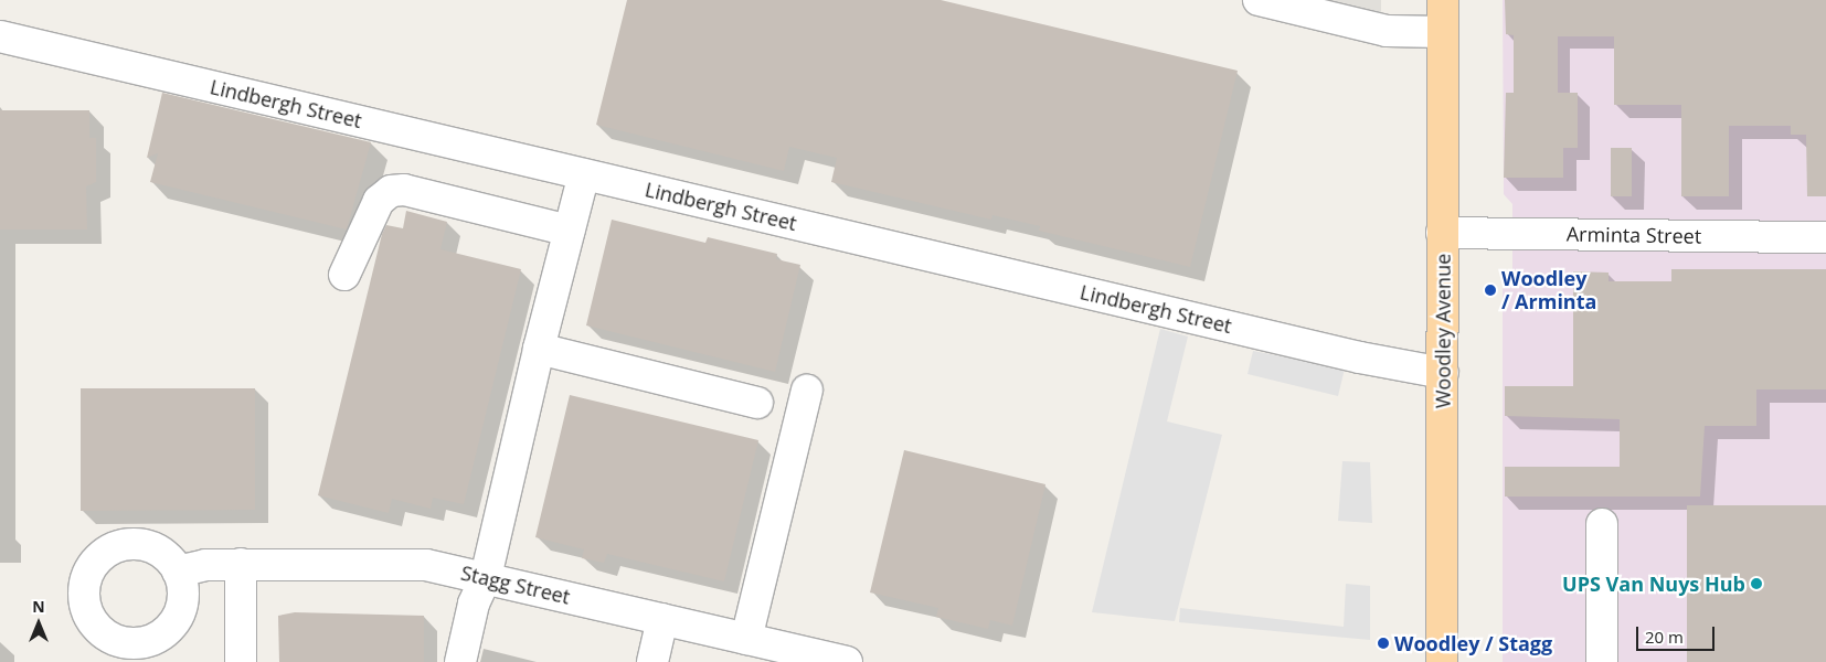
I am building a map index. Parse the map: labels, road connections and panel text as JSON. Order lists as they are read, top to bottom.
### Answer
{
  "streets": {
    "main road": ["Woodley Avenue"],
    "street": ["Lindbergh Street", "Arminta Street", "Stagg Street"]
  },
  "crossings": [
    ["Lindbergh Street", "Woodley Avenue"],
    ["Arminta Street", "Woodley Avenue"]
  ],
  "places": ["Woodley / Arminta", "UPS Van Nuys Hub", "Woodley / Stagg"],
  "scale_bar": "20 m",
  "north": "top"
}
